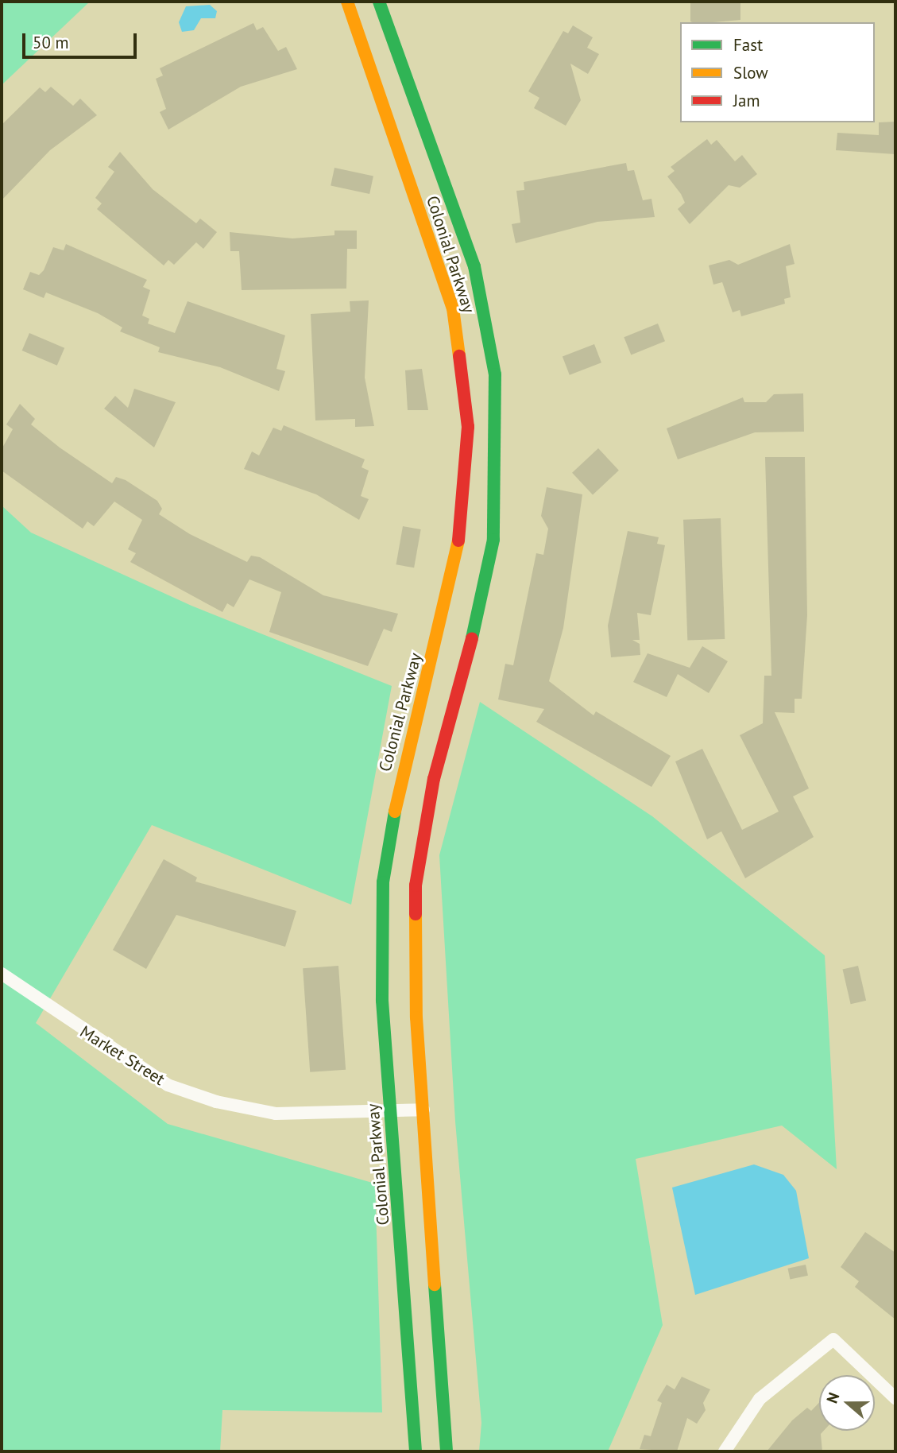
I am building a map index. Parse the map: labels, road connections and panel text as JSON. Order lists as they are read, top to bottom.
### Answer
{
  "streets": {
    "street": ["Colonial Parkway", "Market Street"]
  },
  "crossings": [
    ["Colonial Parkway", "Market Street"]
  ],
  "legend": ["Fast", "Slow", "Jam"],
  "scale_bar": "50 m",
  "north": "left"
}
